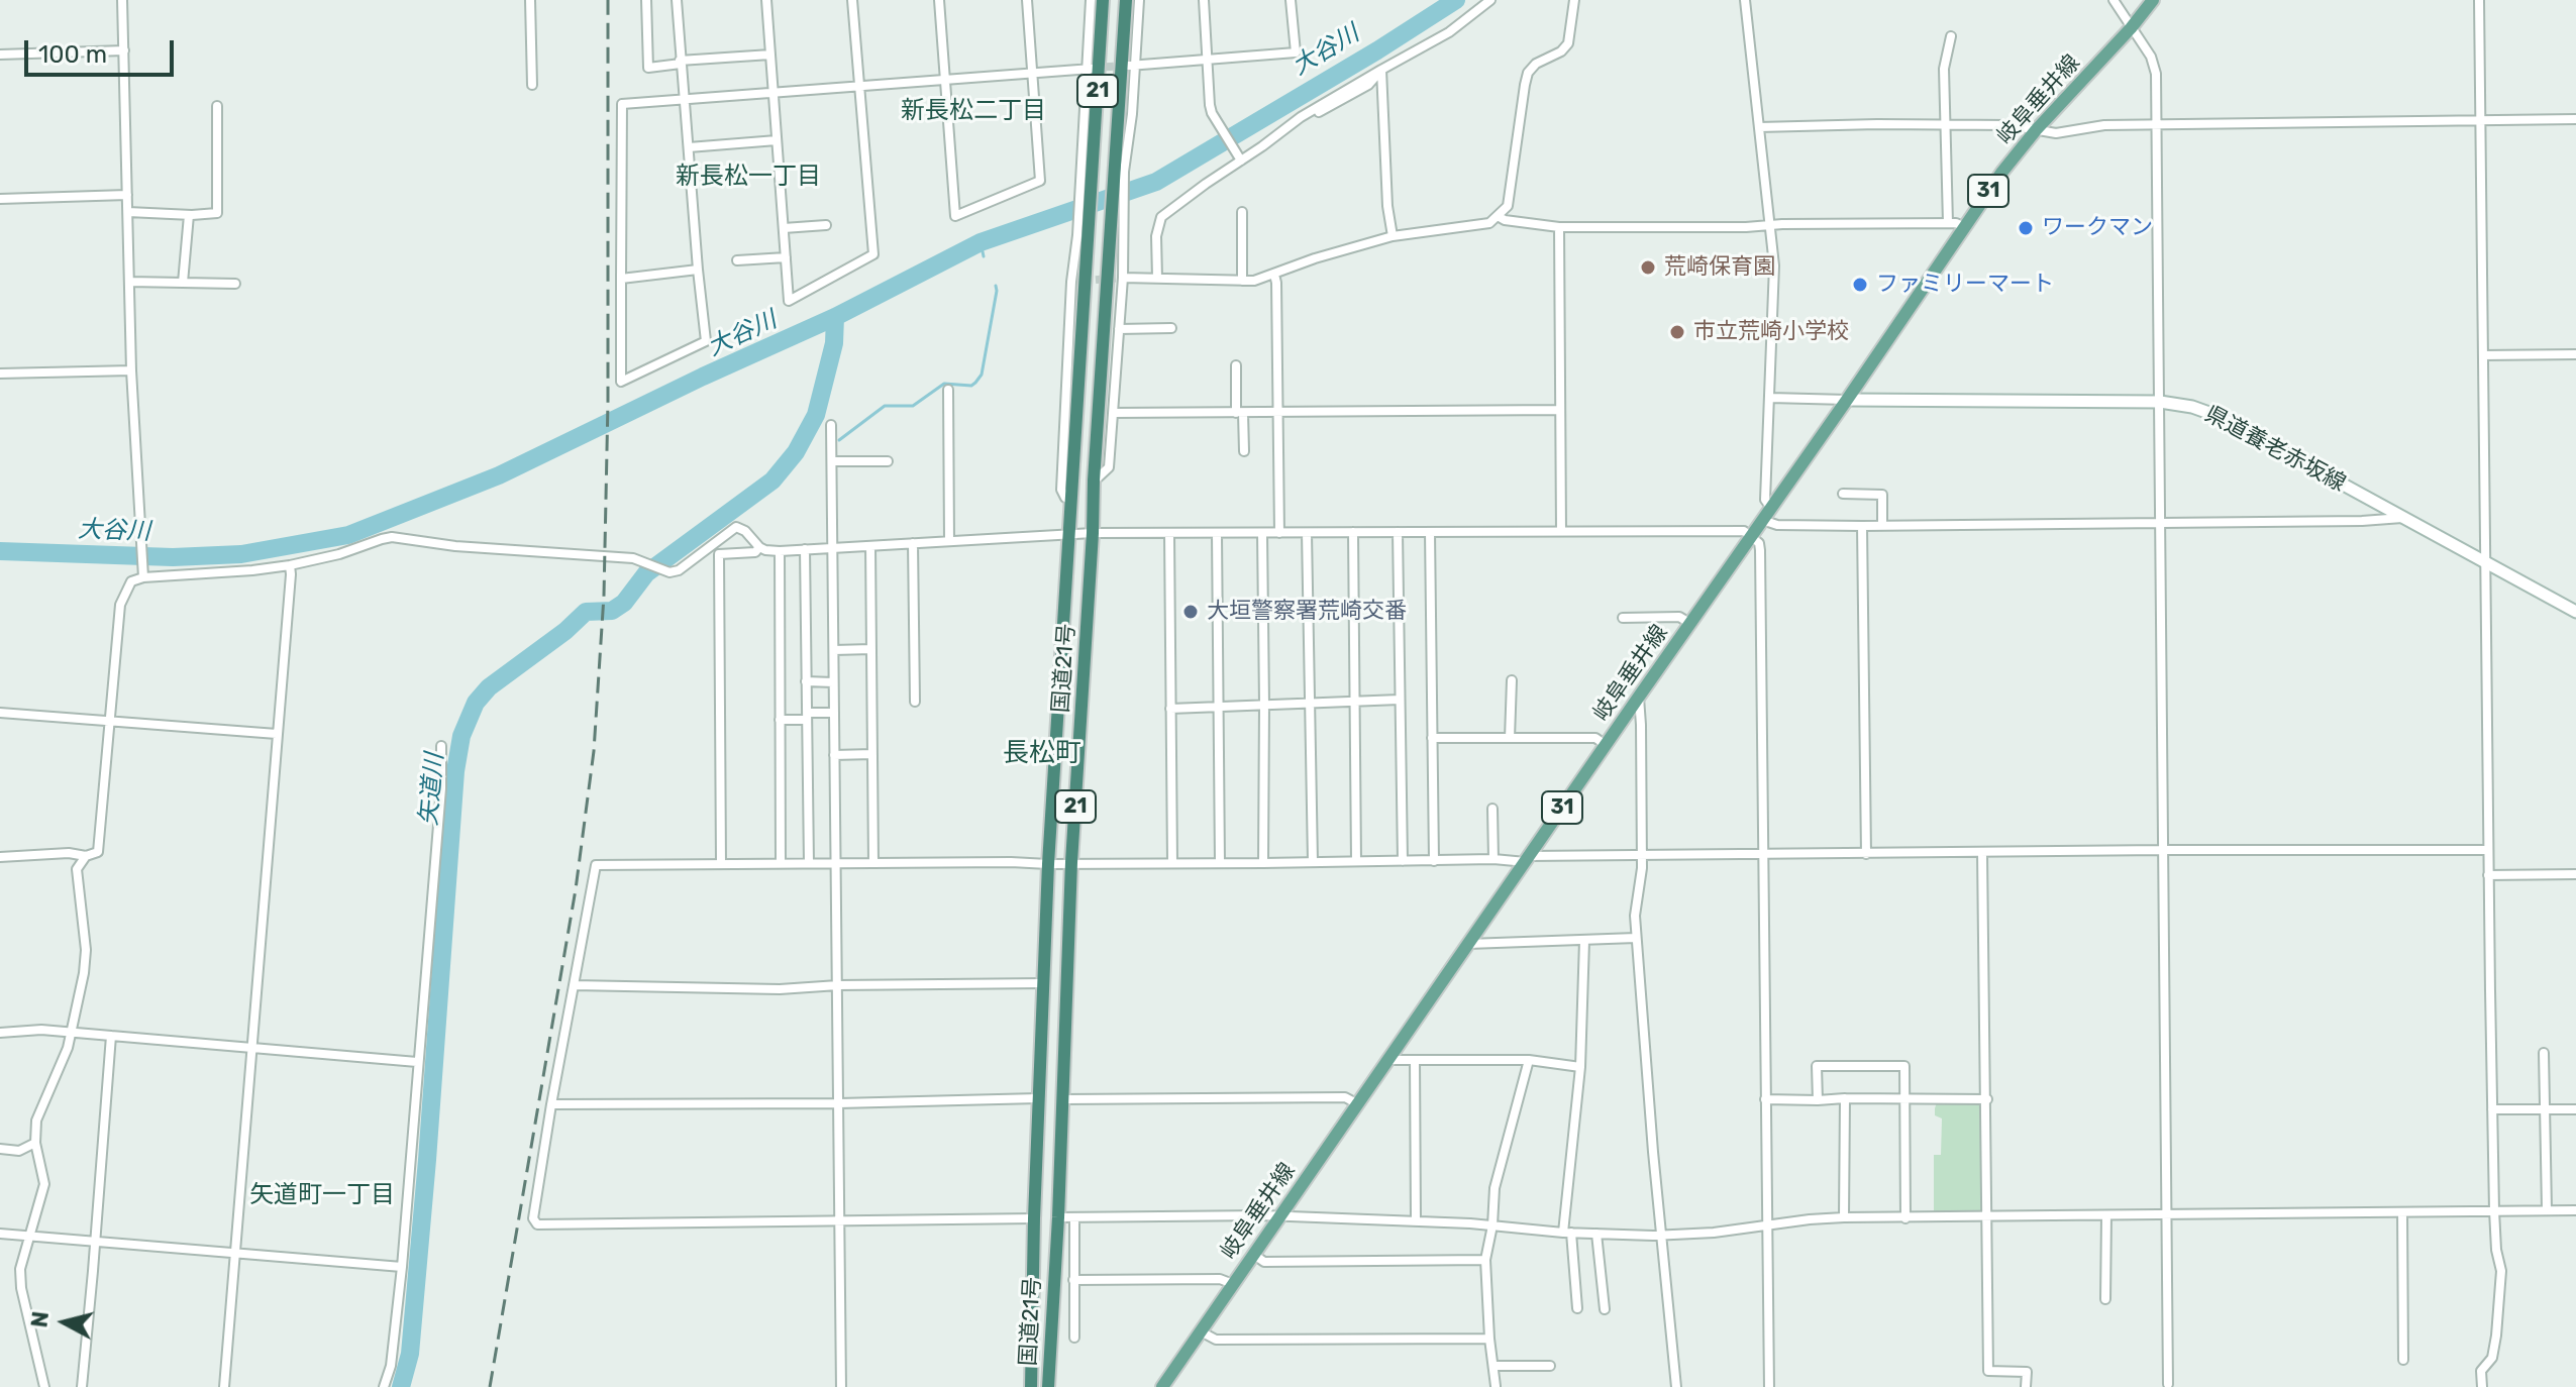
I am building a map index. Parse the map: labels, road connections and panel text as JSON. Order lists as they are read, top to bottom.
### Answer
{
  "streets": {
    "highway": ["21", "国道21号"],
    "main road": ["岐阜垂井線", "31", "県道養老赤坂線"]
  },
  "crossings": [
    ["岐阜垂井線", "県道養老赤坂線"]
  ],
  "districts": [
    "新長松二丁目",
    "新長松一丁目",
    "長松町",
    "矢道町一丁目"
  ],
  "water": ["大谷川", "矢道川"],
  "places": [
    "ワークマン",
    "荒崎保育園",
    "ファミリーマート",
    "市立荒崎小学校",
    "大垣警察署荒崎交番"
  ],
  "scale_bar": "100 m",
  "north": "left"
}
